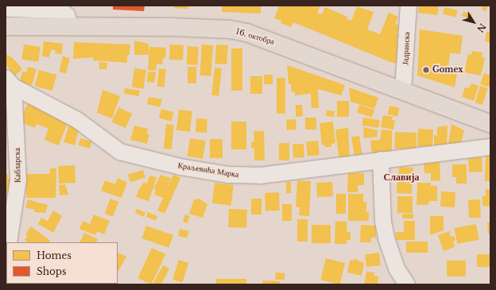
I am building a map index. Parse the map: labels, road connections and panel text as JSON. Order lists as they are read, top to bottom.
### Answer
{
  "streets": {
    "main road": ["16. октобра"],
    "street": ["Јадранска", "Кабларска", "Краљевића Марка"]
  },
  "crossings": [
    ["16. октобра", "Јадранска"],
    ["Кабларска", "Краљевића Марка"]
  ],
  "districts": ["Славија"],
  "places": ["Gomex"],
  "legend": ["Homes", "Shops"],
  "north": "bottom right"
}
